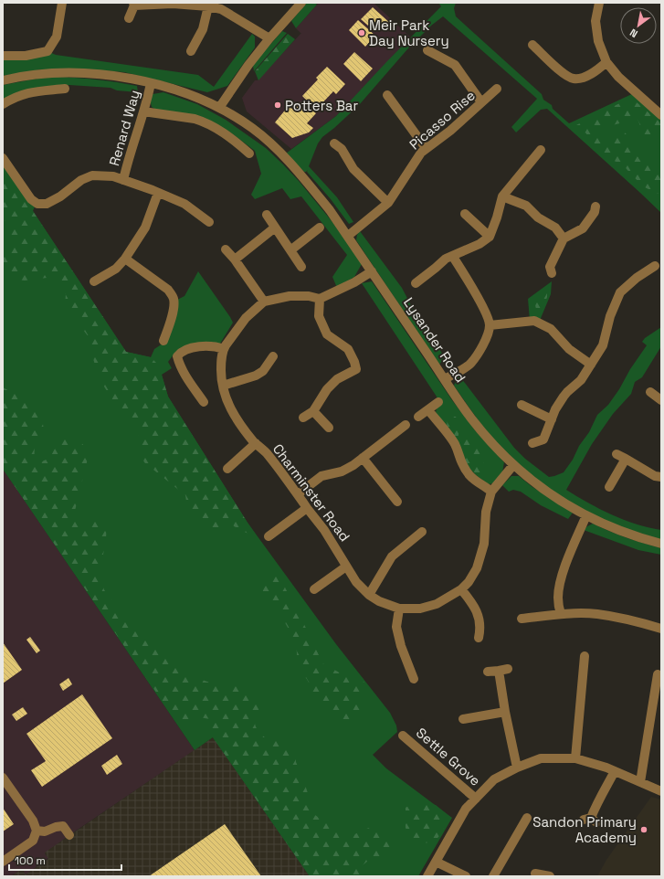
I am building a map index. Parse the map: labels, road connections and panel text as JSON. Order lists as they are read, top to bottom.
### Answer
{
  "streets": {
    "street": [
      "Picasso Rise",
      "Renard Way",
      "Lysander Road",
      "Charminster Road",
      "Settle Grove"
    ]
  },
  "crossings": [
    ["Picasso Rise", "Lysander Road"],
    ["Renard Way", "Lysander Road"],
    ["Lysander Road", "Charminster Road"]
  ],
  "places": ["Meir Park Day Nursery", "Potters Bar", "Sandon Primary Academy"],
  "scale_bar": "100 m",
  "north": "bottom left"
}
